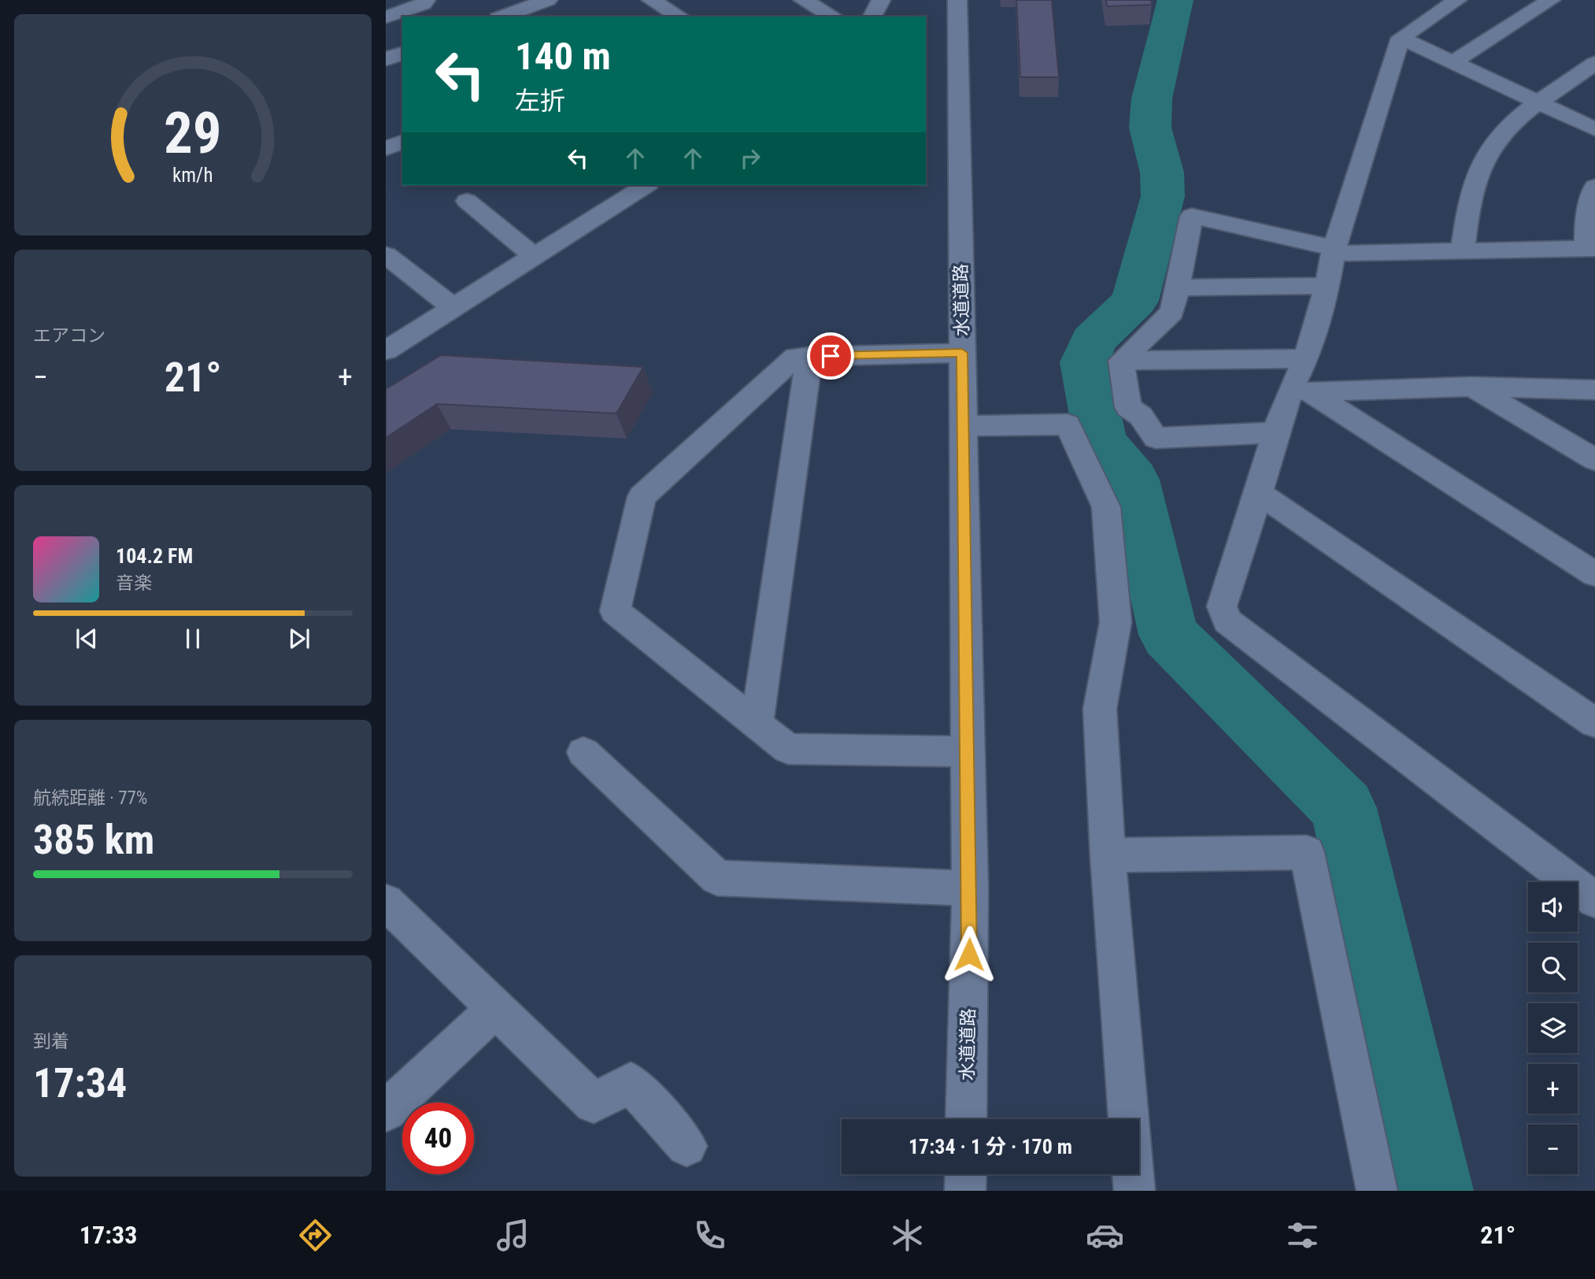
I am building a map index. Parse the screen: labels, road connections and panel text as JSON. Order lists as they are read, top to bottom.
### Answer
{
  "streets": {
    "street": ["水道道路"]
  },
  "page": {
    "turn": ["140 m", "左折"],
    "tile": [
      "エアコン",
      ["航続距離 · 77%", "385 km"],
      ["到着", "17:34"]
    ],
    "heat": ["−", "21°", "+"],
    "song": ["104.2 FM", "音楽"],
    "map_buttons": ["+", "−"],
    "limit": "40",
    "trip": "17:34 · 1 分 · 170 m",
    "tabs": ["17:33", "21°"],
    "gauge": ["29", "km/h"]
  }
}
